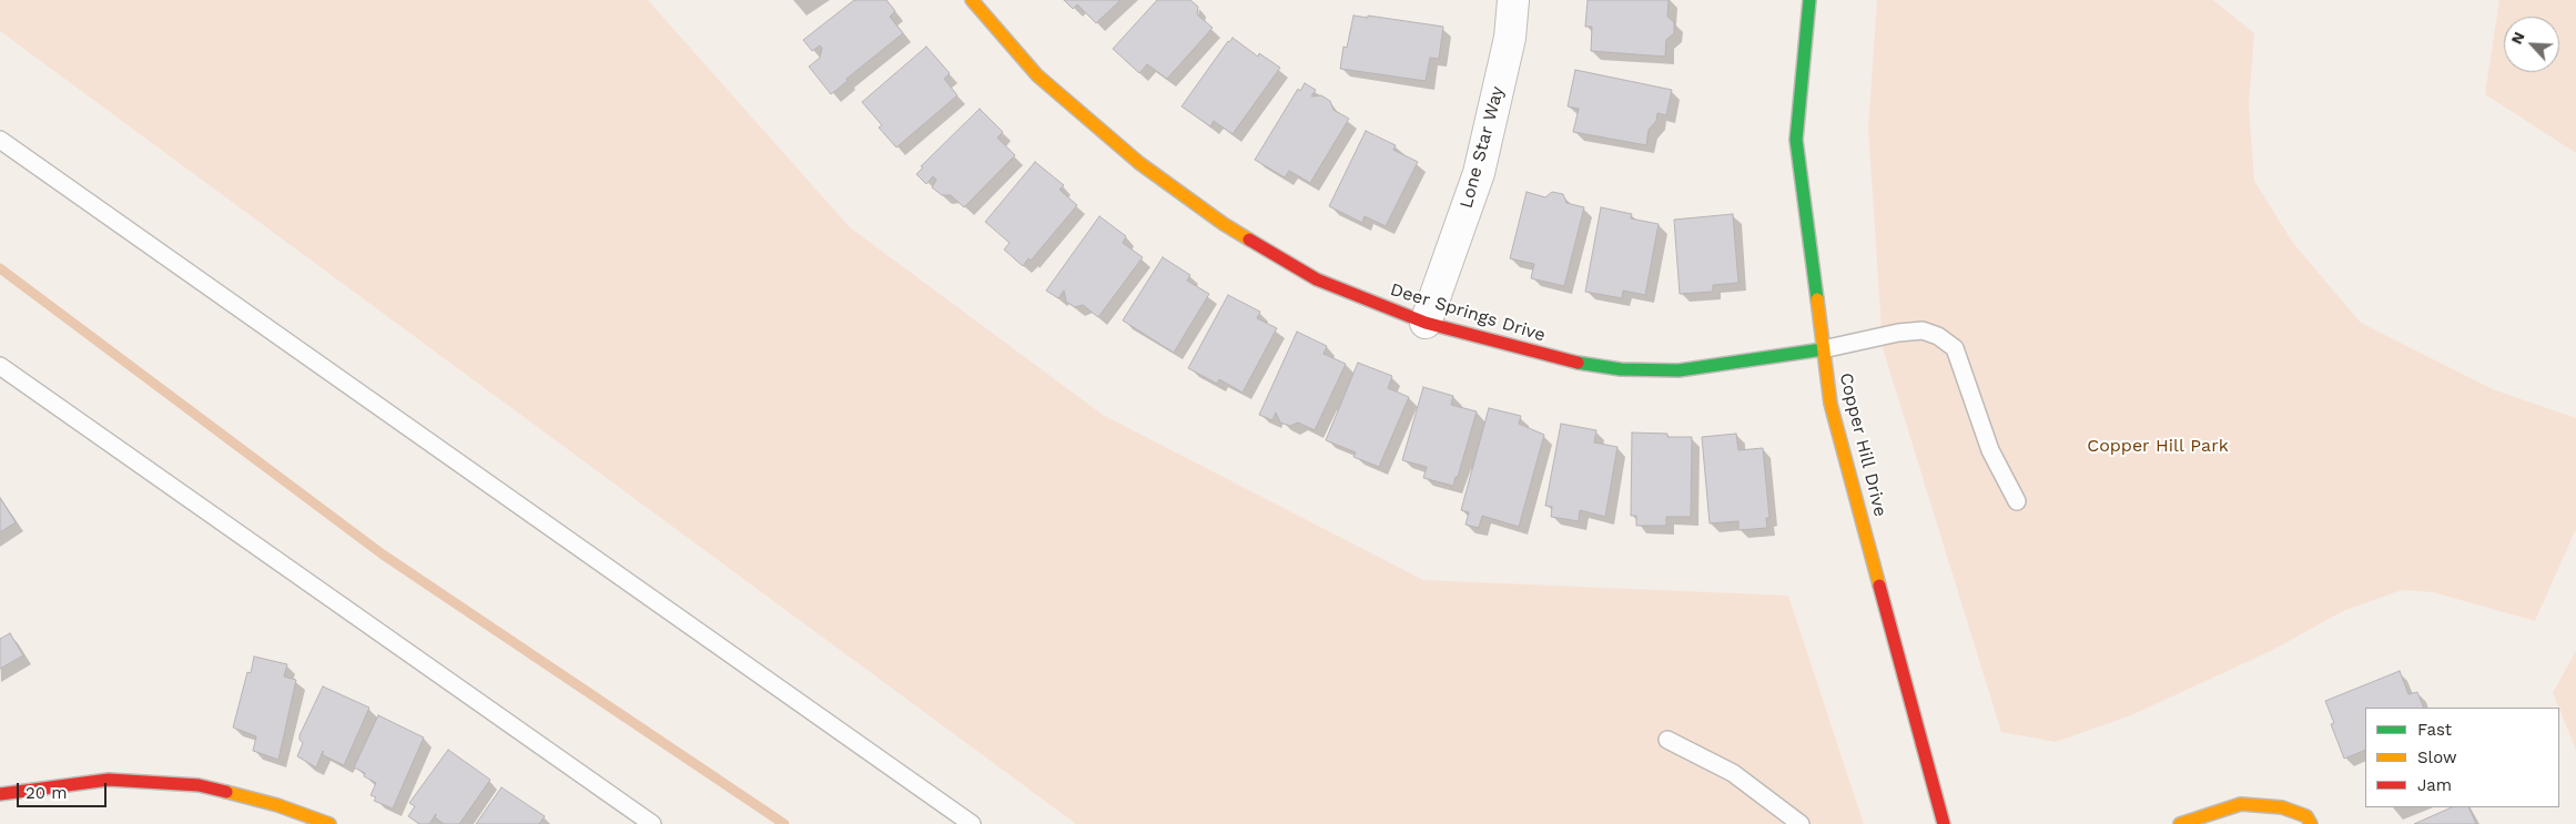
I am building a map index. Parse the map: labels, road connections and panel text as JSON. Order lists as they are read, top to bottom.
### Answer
{
  "streets": {
    "street": ["Lone Star Way", "Deer Springs Drive", "Copper Hill Drive"]
  },
  "crossings": [
    ["Lone Star Way", "Deer Springs Drive"],
    ["Deer Springs Drive", "Copper Hill Drive"]
  ],
  "parks": ["Copper Hill Park"],
  "legend": ["Fast", "Slow", "Jam"],
  "scale_bar": "20 m",
  "north": "top left"
}
